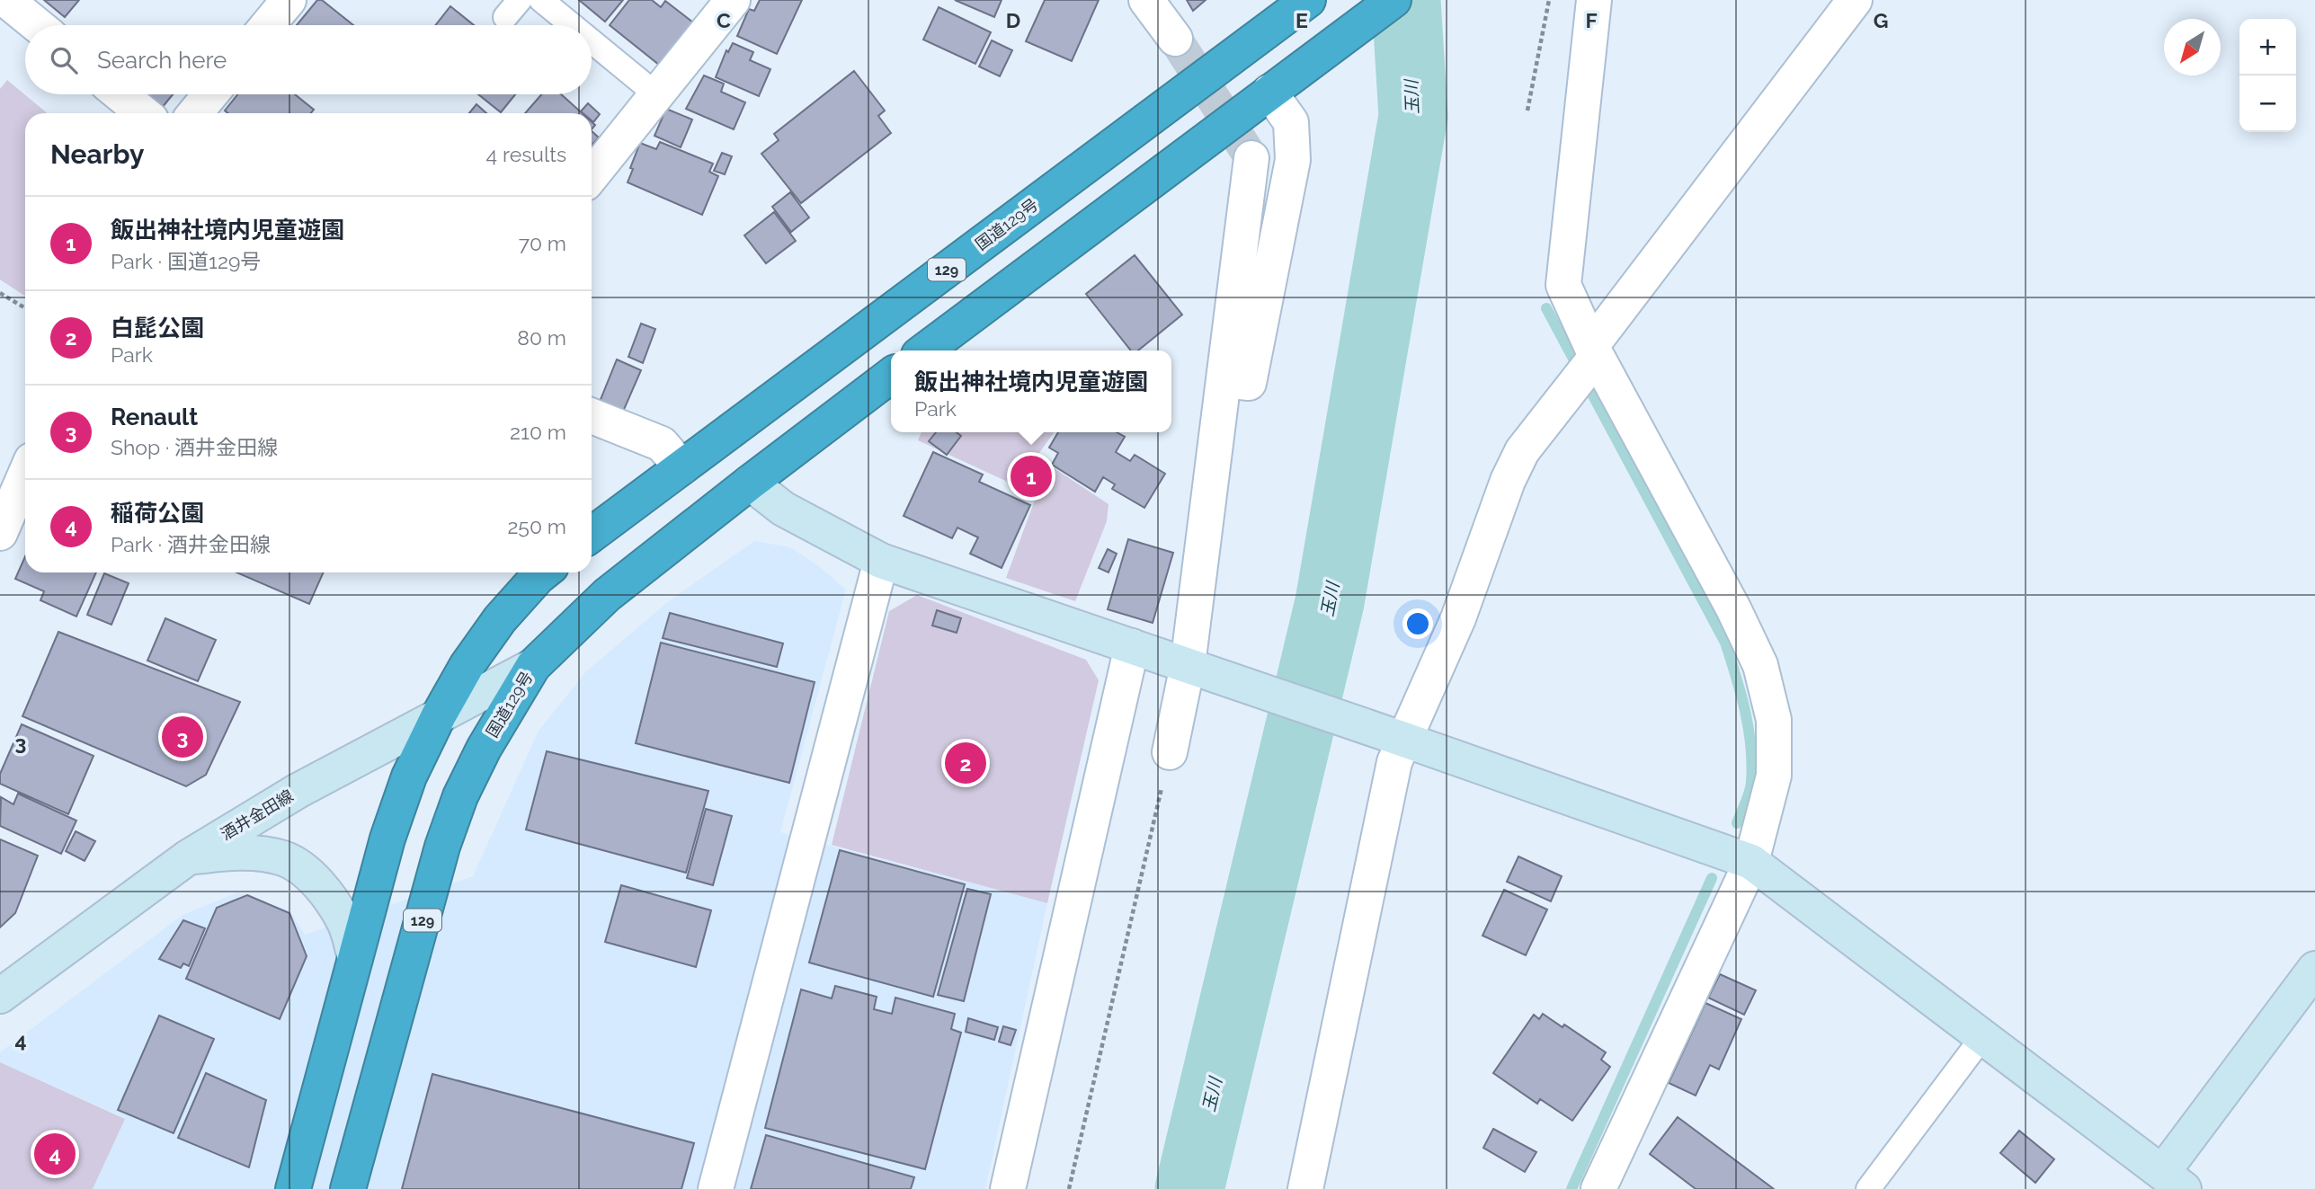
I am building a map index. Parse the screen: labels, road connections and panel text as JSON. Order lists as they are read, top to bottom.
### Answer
{
  "streets": {
    "highway": ["国道129号", "129"],
    "street": ["酒井金田線"]
  },
  "crossings": [
    ["国道129号", "酒井金田線"]
  ],
  "water": ["玉川"],
  "north": "bottom left",
  "page": {
    "map_buttons": ["+", "−"],
    "search": "Search here",
    "heading": ["Nearby", "4 results"],
    "list": [
      {
        "mark": "1",
        "name": "飯出神社境内児童遊園",
        "note": "Park · 国道129号",
        "value": "70 m"
      },
      {
        "mark": "2",
        "name": "白髭公園",
        "note": "Park",
        "value": "80 m"
      },
      {
        "mark": "3",
        "name": "Renault",
        "note": "Shop · 酒井金田線",
        "value": "210 m"
      },
      {
        "mark": "4",
        "name": "稲荷公園",
        "note": "Park · 酒井金田線",
        "value": "250 m"
      }
    ],
    "popup": ["飯出神社境内児童遊園", "Park"],
    "pins": [
      "1",
      "3",
      "2",
      "4"
    ]
  },
  "grid": {
    "columns": [
      "C",
      "D",
      "E",
      "F",
      "G"
    ],
    "rows": ["3", "4"]
  }
}
